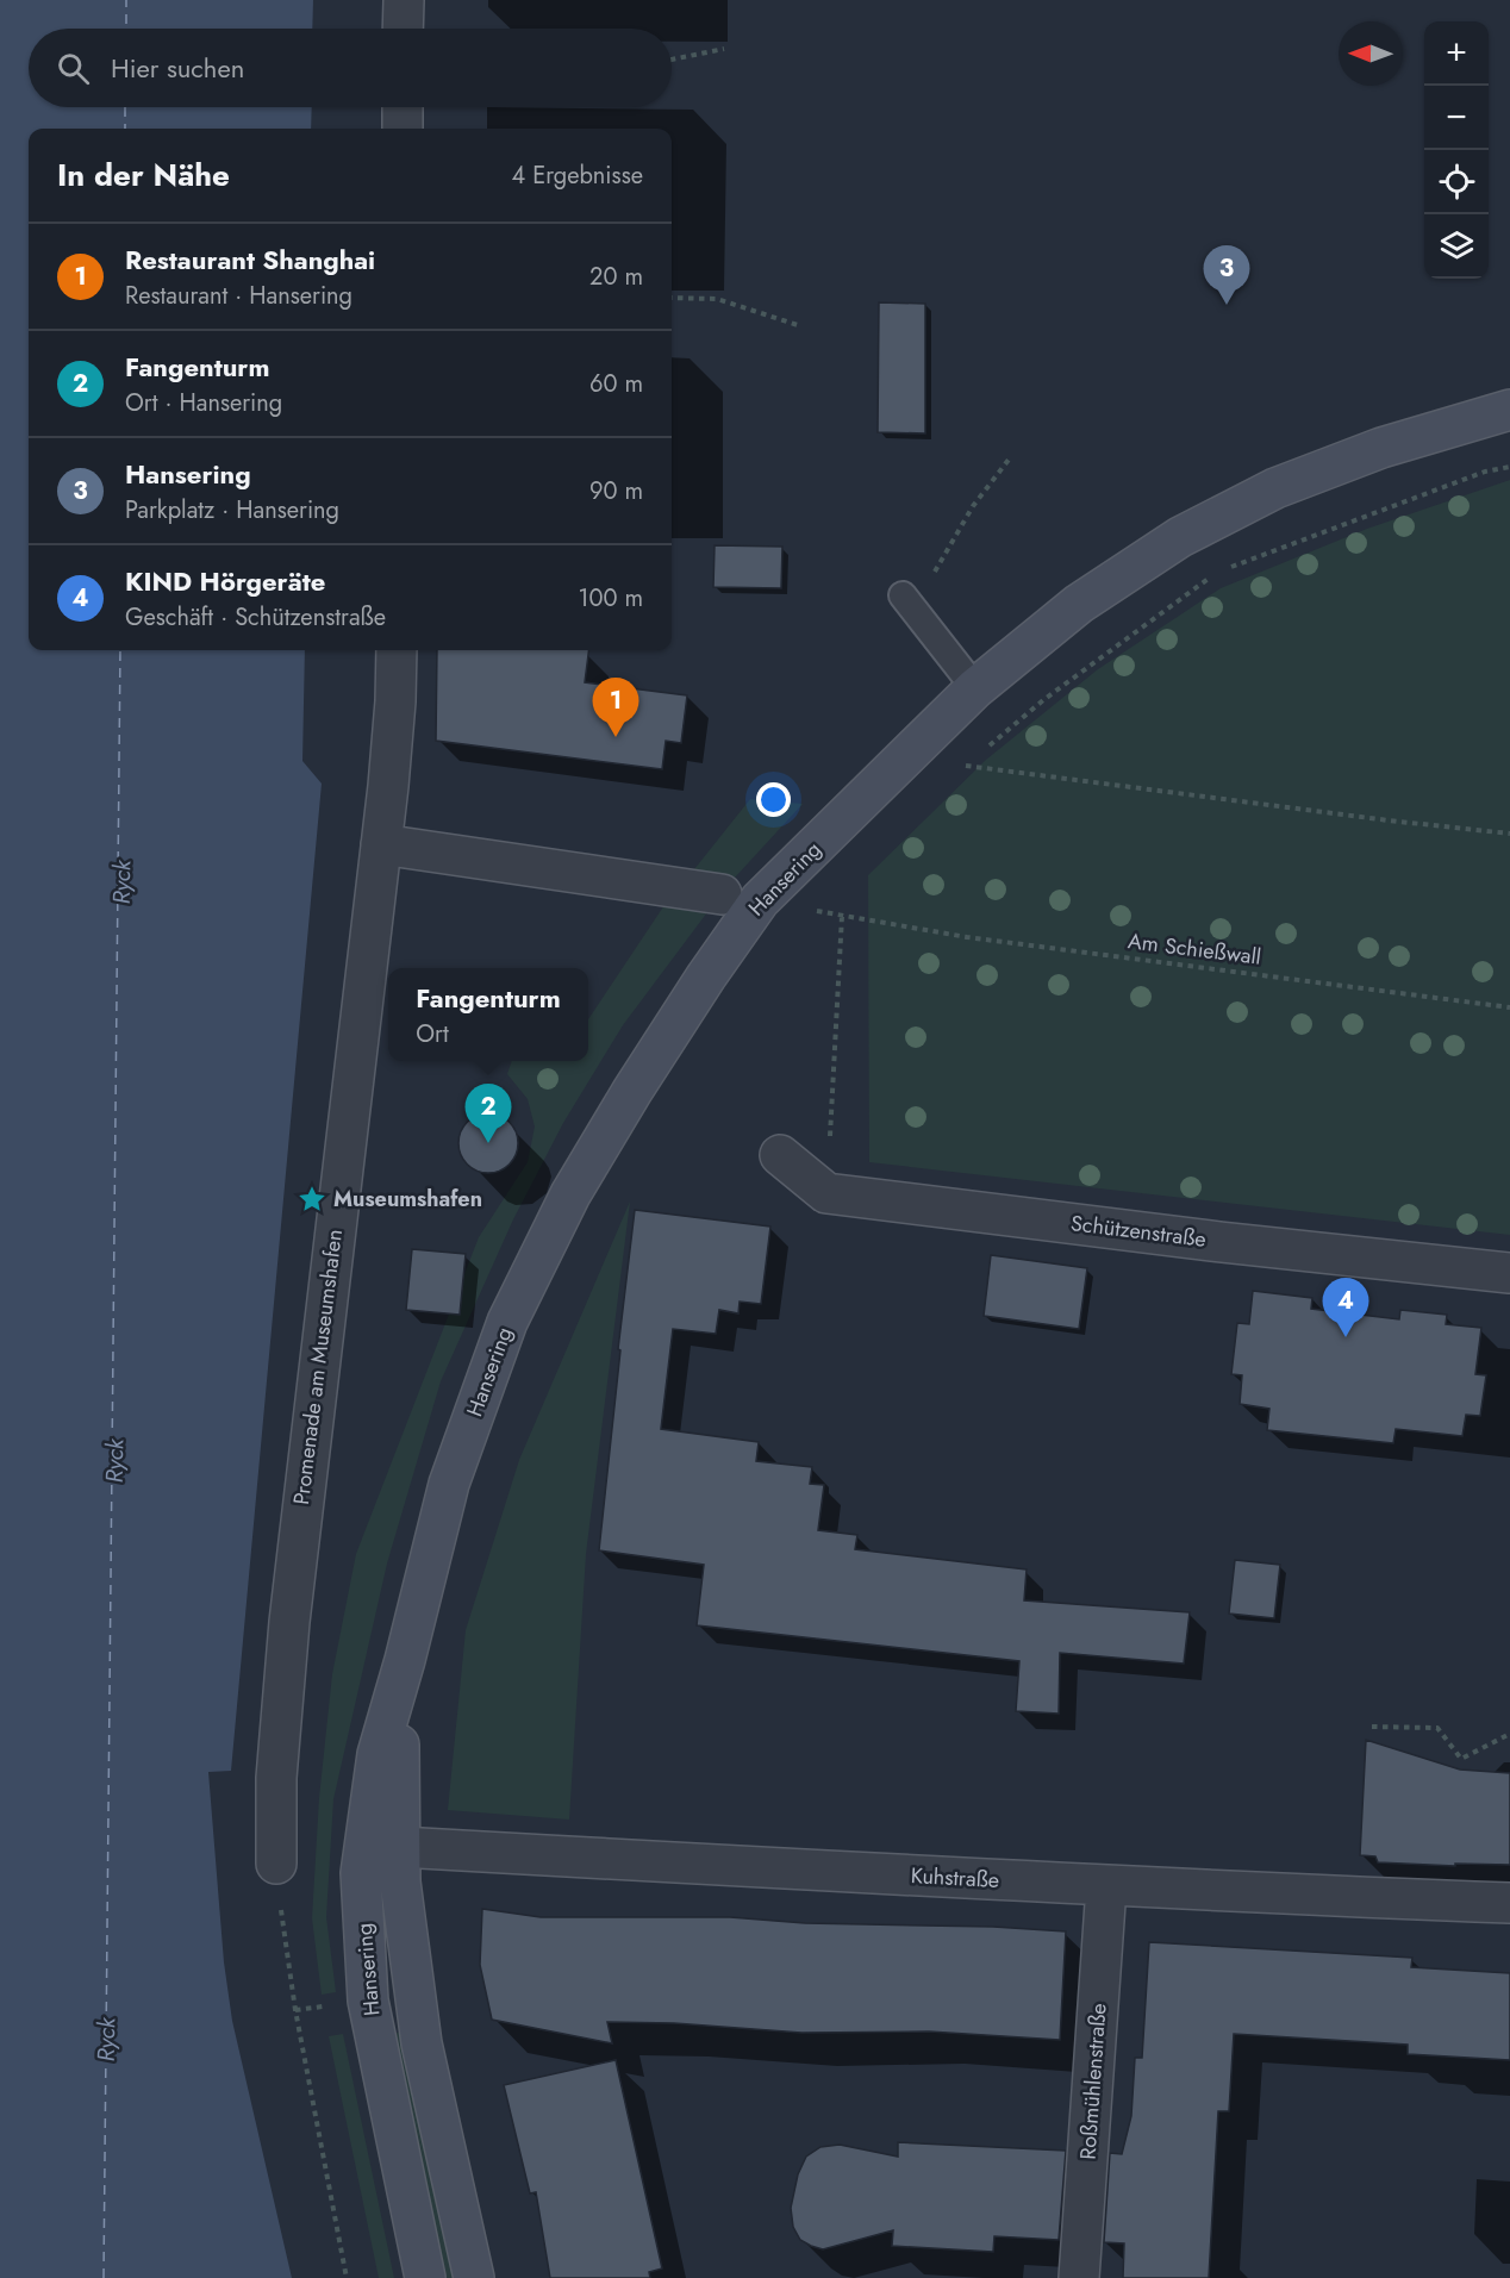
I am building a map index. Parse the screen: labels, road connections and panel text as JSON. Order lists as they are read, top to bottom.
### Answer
{
  "streets": {
    "main road": ["Hansering"],
    "street": [
      "Schützenstraße",
      "Promenade am Museumshafen",
      "Kuhstraße",
      "Roßmühlenstraße"
    ],
    "path": ["Am Schießwall"]
  },
  "crossings": [
    ["Hansering", "Kuhstraße"],
    ["Kuhstraße", "Roßmühlenstraße"]
  ],
  "water": ["Ryck"],
  "places": {
    "place": ["Museumshafen"]
  },
  "north": "left",
  "page": {
    "map_buttons": ["+", "−"],
    "search": "Hier suchen",
    "heading": ["In der Nähe", "4 Ergebnisse"],
    "list": [
      {
        "mark": "1",
        "name": "Restaurant Shanghai",
        "note": "Restaurant · Hansering",
        "value": "20 m"
      },
      {
        "mark": "2",
        "name": "Fangenturm",
        "note": "Ort · Hansering",
        "value": "60 m"
      },
      {
        "mark": "3",
        "name": "Hansering",
        "note": "Parkplatz · Hansering",
        "value": "90 m"
      },
      {
        "mark": "4",
        "name": "KIND Hörgeräte",
        "note": "Geschäft · Schützenstraße",
        "value": "100 m"
      }
    ],
    "pins": [
      "3",
      "1",
      "2",
      "4"
    ],
    "popup": ["Fangenturm", "Ort"]
  }
}
